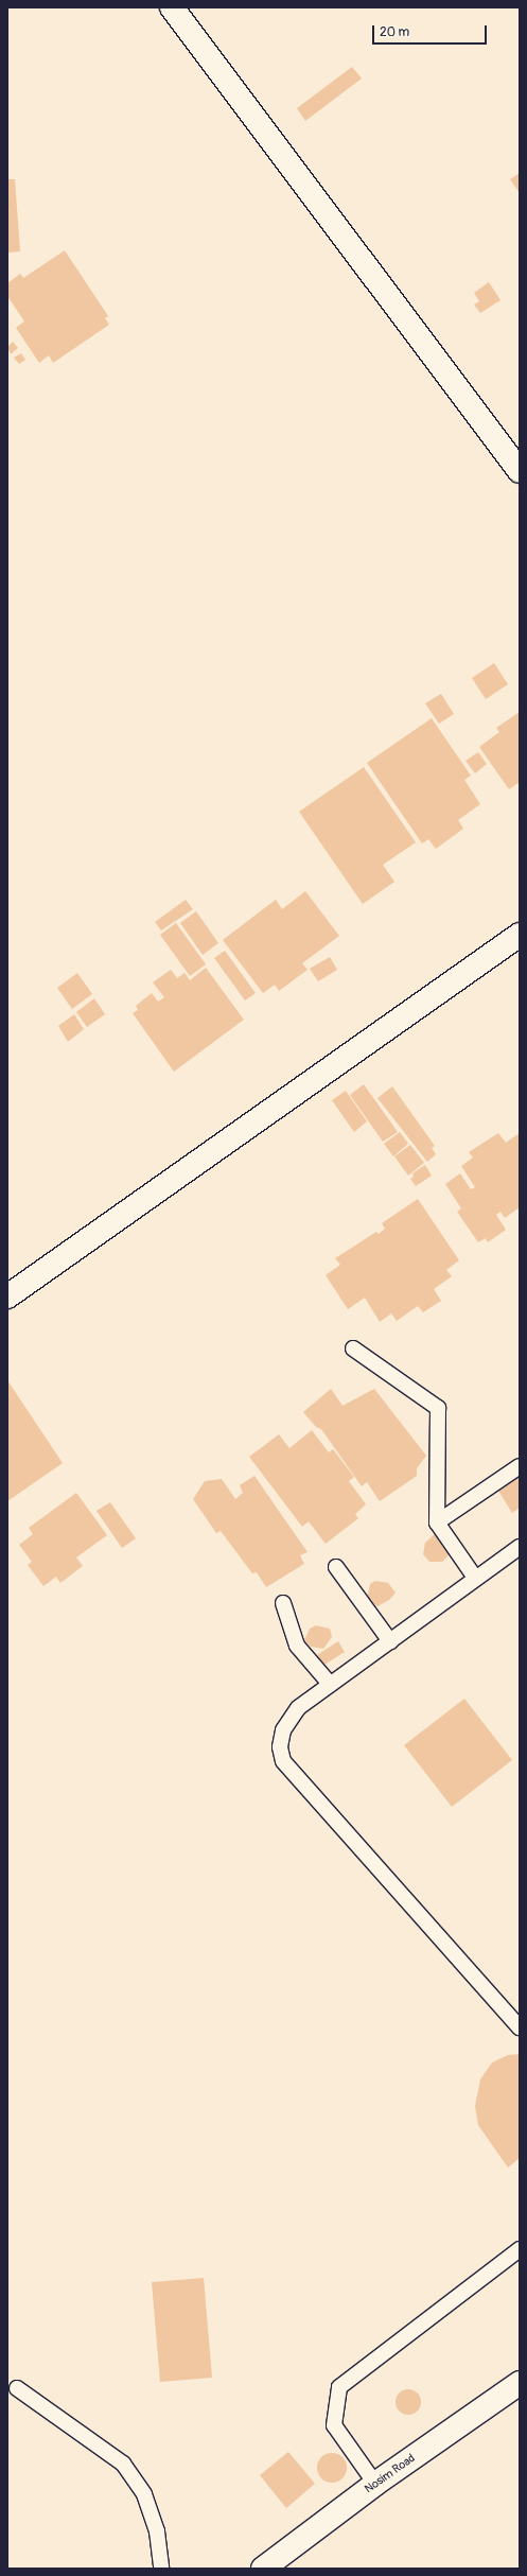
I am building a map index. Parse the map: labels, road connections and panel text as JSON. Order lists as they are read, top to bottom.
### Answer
{
  "streets": {
    "street": ["Nosim Road"]
  },
  "scale_bar": "20 m"
}
